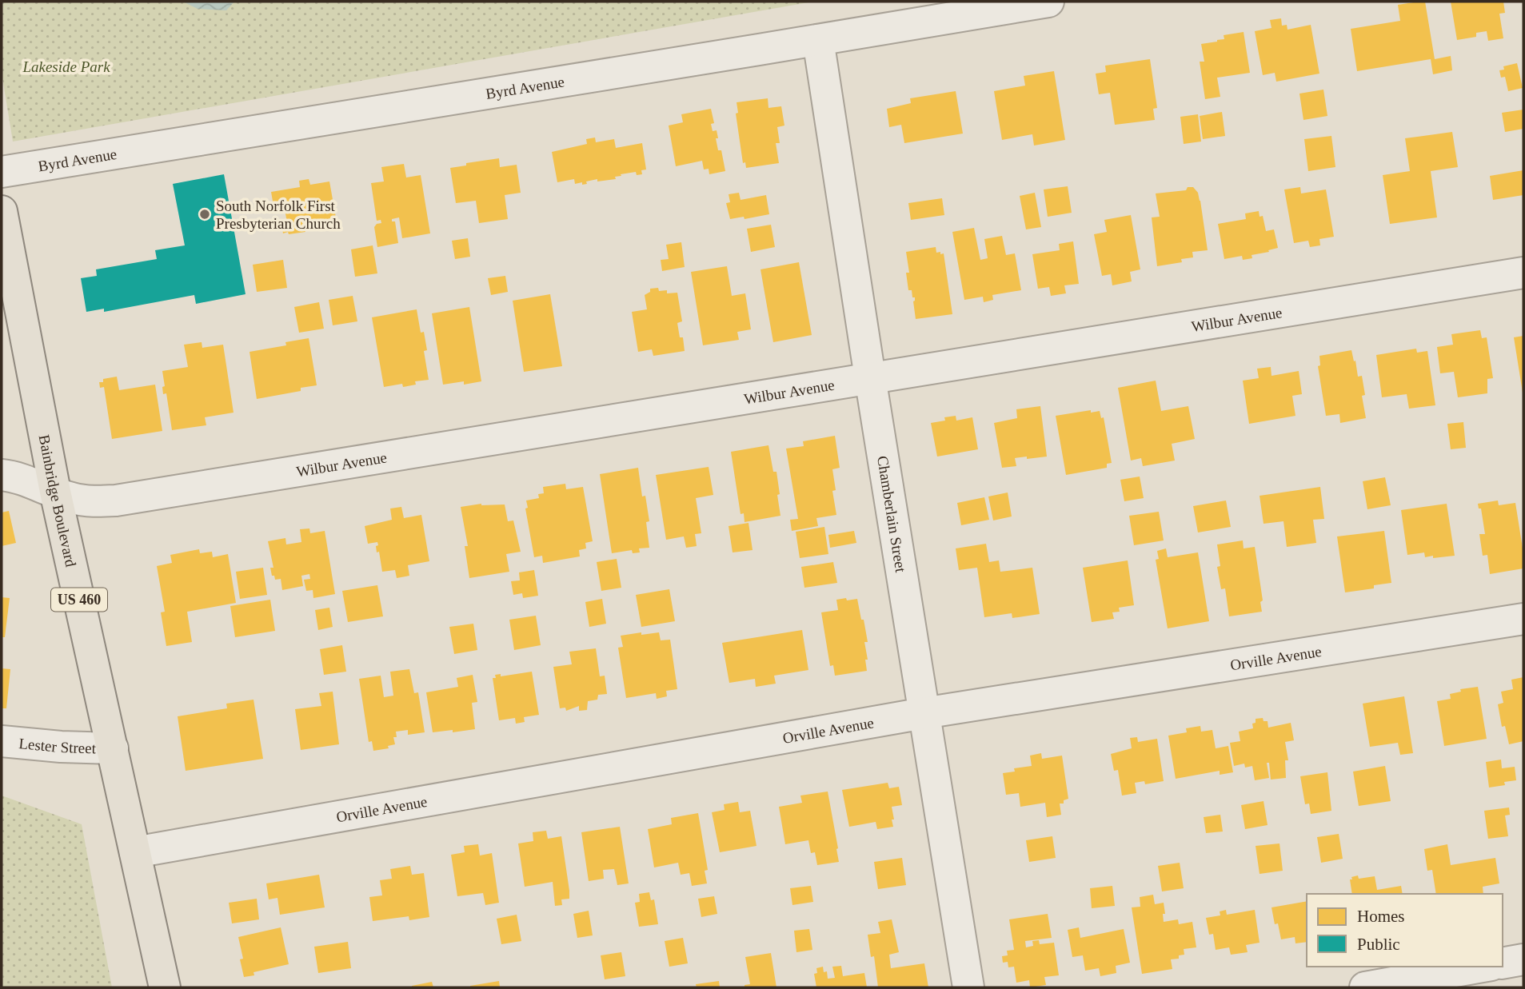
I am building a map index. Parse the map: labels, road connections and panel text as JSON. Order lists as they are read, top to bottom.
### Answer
{
  "streets": {
    "main road": ["Bainbridge Boulevard", "US 460"],
    "street": [
      "Byrd Avenue",
      "Wilbur Avenue",
      "Chamberlain Street",
      "Orville Avenue",
      "Lester Street"
    ]
  },
  "crossings": [
    ["Byrd Avenue", "Chamberlain Street"],
    ["Wilbur Avenue", "Bainbridge Boulevard"],
    ["Wilbur Avenue", "Chamberlain Street"],
    ["Bainbridge Boulevard", "Orville Avenue"],
    ["Bainbridge Boulevard", "Lester Street"],
    ["Chamberlain Street", "Orville Avenue"]
  ],
  "parks": ["Lakeside Park"],
  "places": ["South Norfolk First Presbyterian Church"],
  "legend": ["Homes", "Public"]
}
